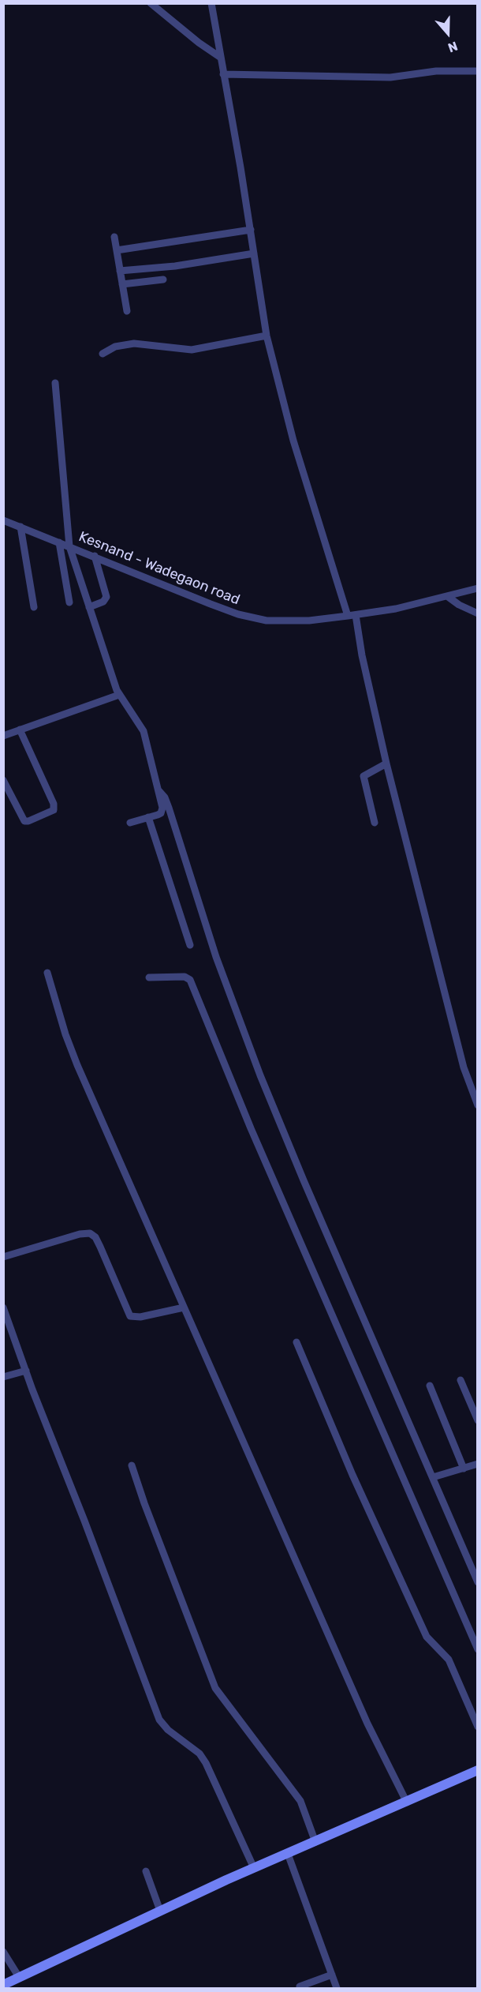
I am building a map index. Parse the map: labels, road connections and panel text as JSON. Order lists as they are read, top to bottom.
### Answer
{
  "streets": {
    "street": ["Kesnand - Wadegaon road"]
  },
  "north": "bottom"
}
